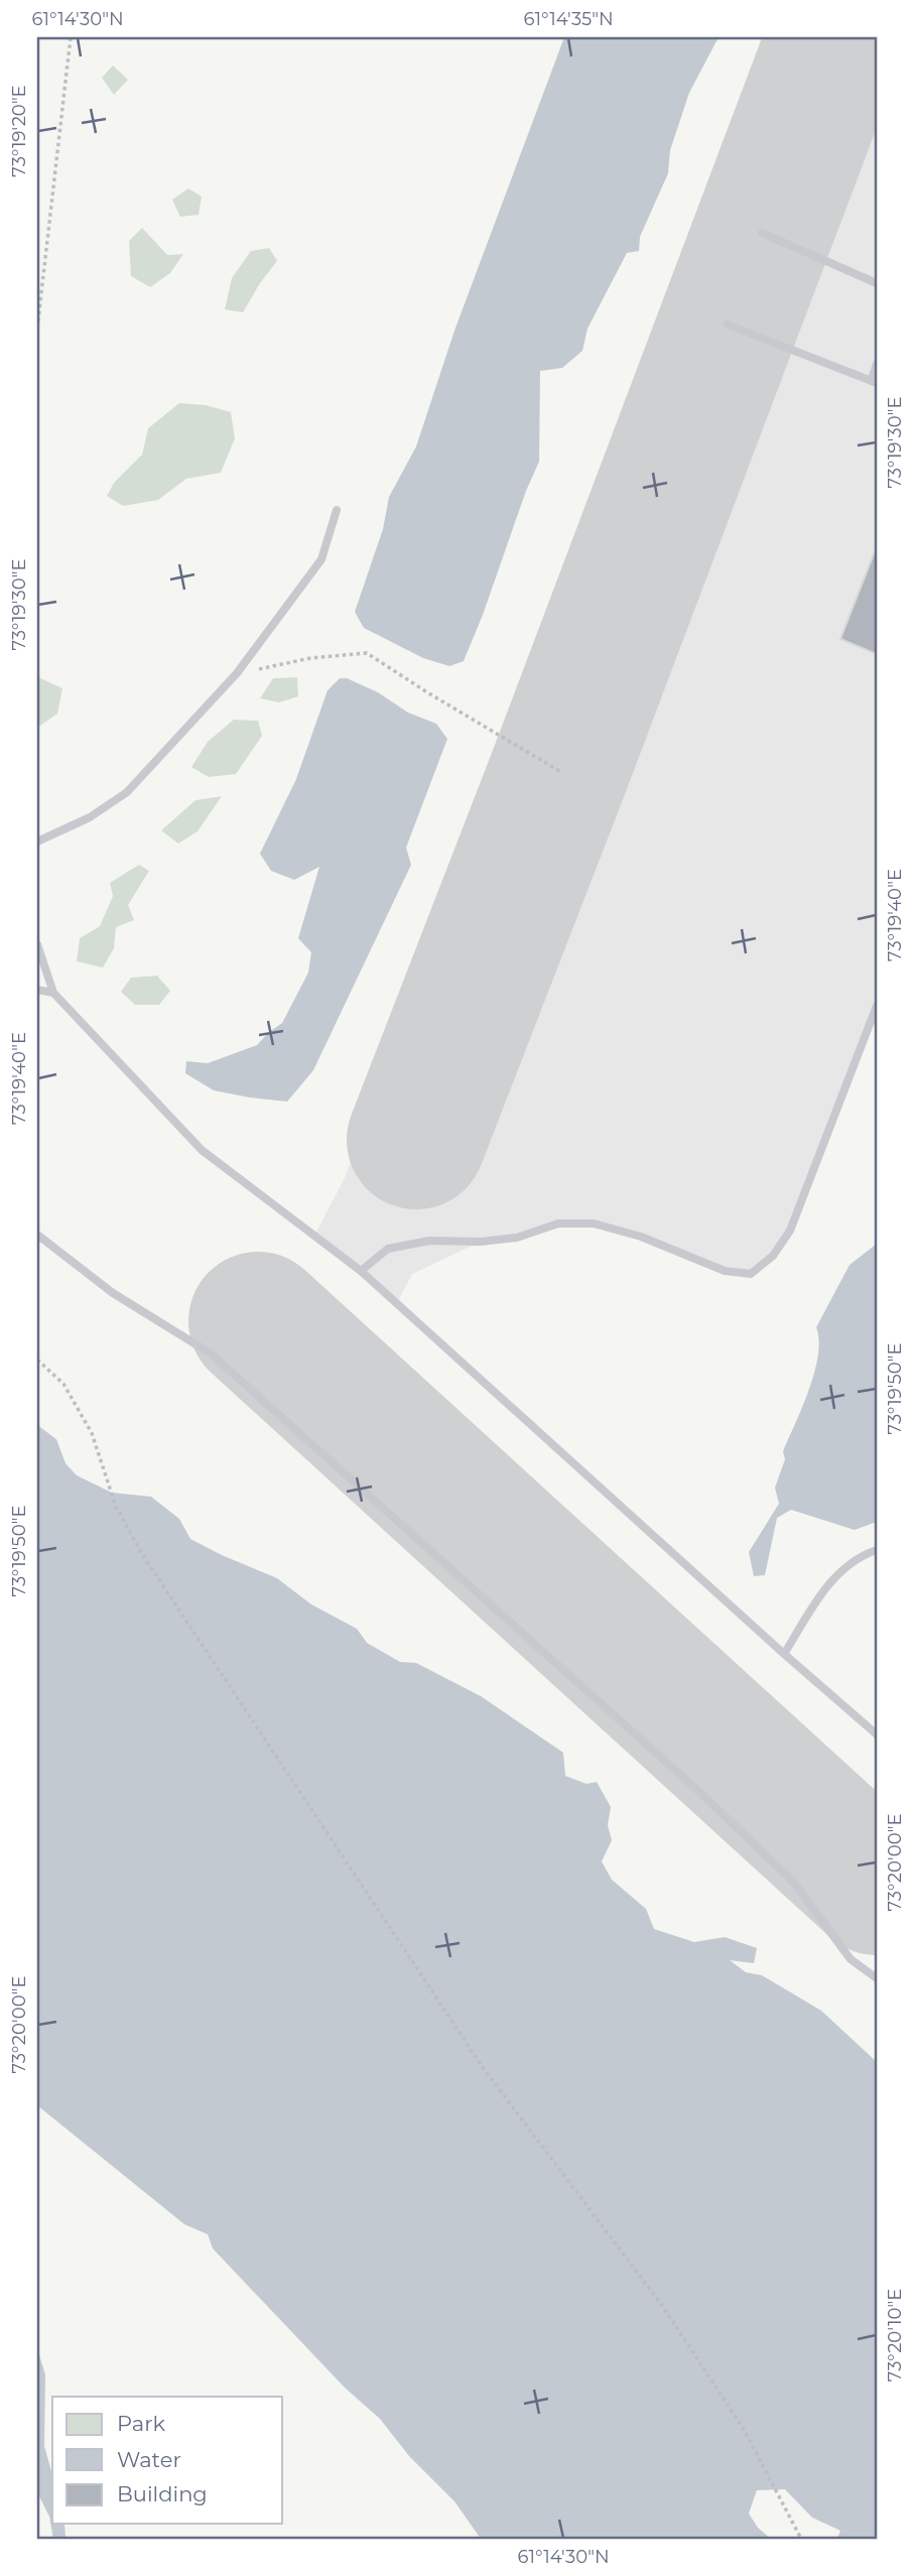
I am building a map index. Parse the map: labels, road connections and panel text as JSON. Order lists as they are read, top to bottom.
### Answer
{
  "legend": ["Park", "Water", "Building"],
  "coordinates": [
    "61°14'30\"N",
    "61°14'35\"N",
    "73°19'20\"E",
    "73°19'30\"E",
    "73°19'40\"E",
    "73°19'50\"E",
    "73°20'00\"E",
    "73°20'10\"E"
  ]
}
